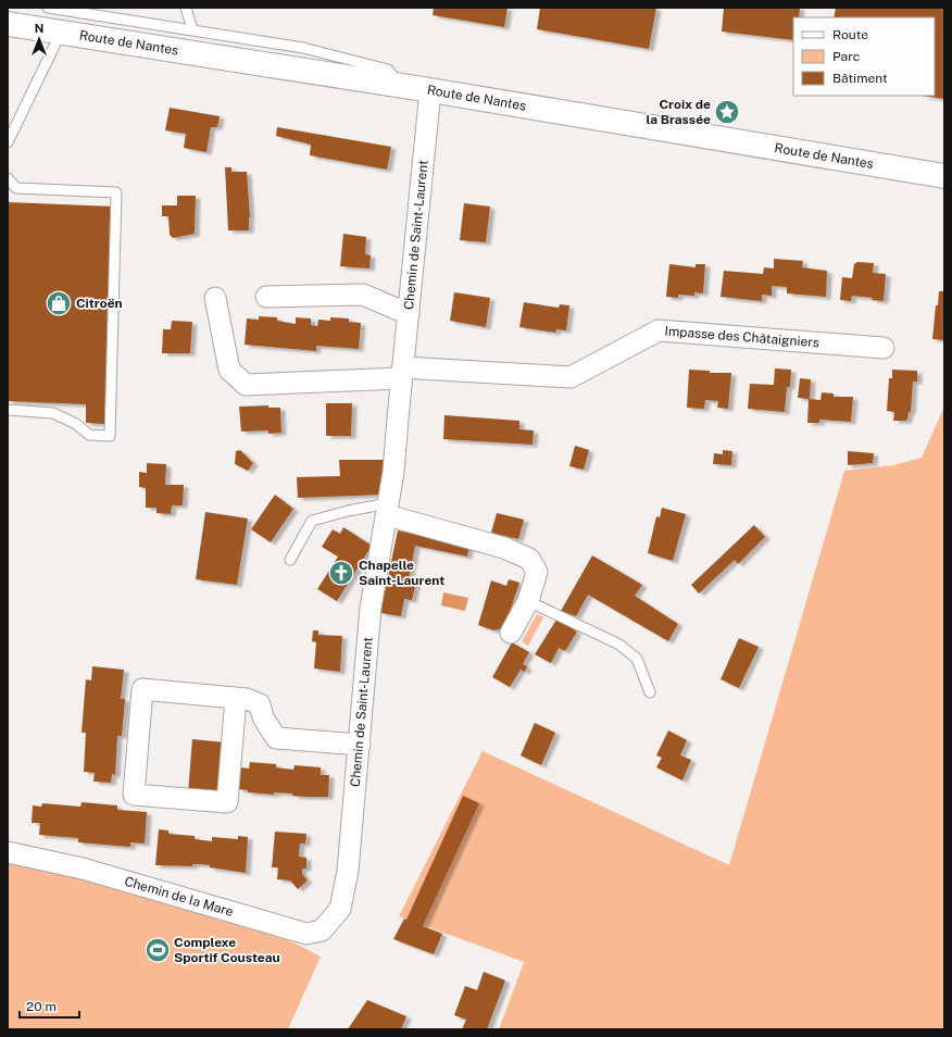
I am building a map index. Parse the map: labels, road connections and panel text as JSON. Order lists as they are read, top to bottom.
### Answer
{
  "streets": {
    "main road": ["Route de Nantes"],
    "street": ["Chemin de Saint-Laurent", "Impasse des Châtaigniers", "Chemin de la Mare"]
  },
  "crossings": [
    ["Route de Nantes", "Chemin de Saint-Laurent"],
    ["Chemin de Saint-Laurent", "Impasse des Châtaigniers"],
    ["Chemin de Saint-Laurent", "Chemin de la Mare"]
  ],
  "places": {
    "place": ["Croix de la Brassée"],
    "shop": ["Citroën"],
    "church": ["Chapelle Saint-Laurent"],
    "sports": ["Complexe Sportif Cousteau"]
  },
  "legend": ["Route", "Parc", "Bâtiment"],
  "scale_bar": "20 m",
  "north": "top"
}
